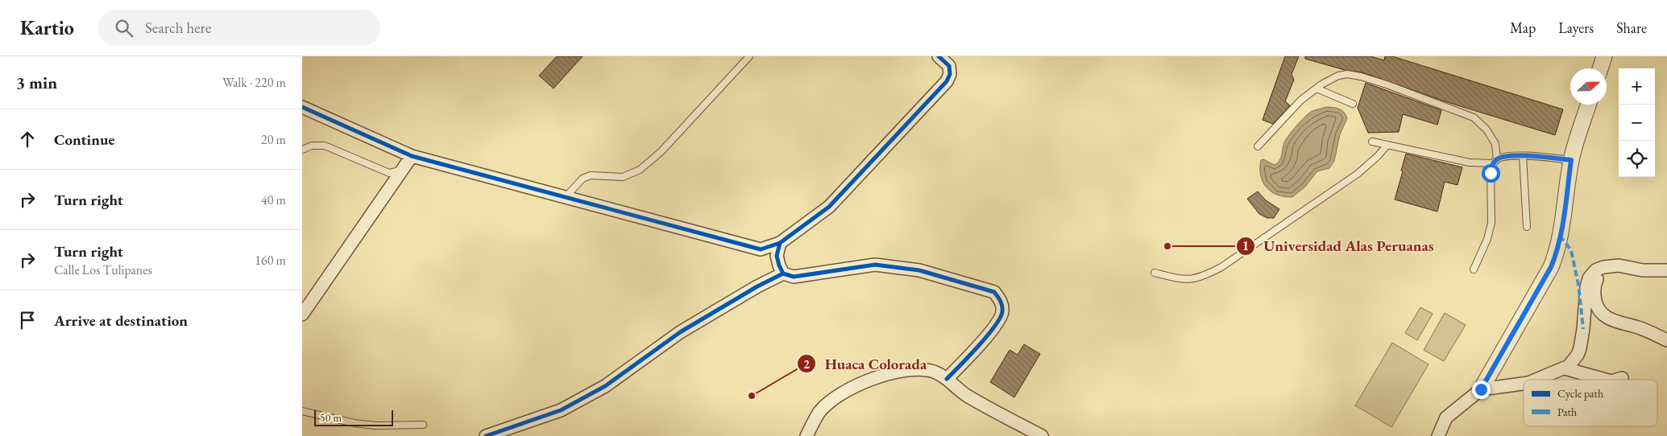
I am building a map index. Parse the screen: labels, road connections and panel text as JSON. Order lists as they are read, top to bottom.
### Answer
{
  "places": ["Universidad Alas Peruanas", "Huaca Colorada"],
  "legend": ["Cycle path", "Path"],
  "scale_bar": "50 m",
  "north": "right",
  "page": {
    "header": "Kartio",
    "search": "Search here",
    "nav": ["Map", "Layers", "Share"],
    "heading": ["3 min", "Walk · 220 m"],
    "map_buttons": ["+", "−"],
    "list": [
      ["Continue", "20 m"],
      ["Turn right", "40 m"],
      ["Turn right", "Calle Los Tulipanes", "160 m"],
      "Arrive at destination"
    ],
    "scale": "50 m"
  }
}
